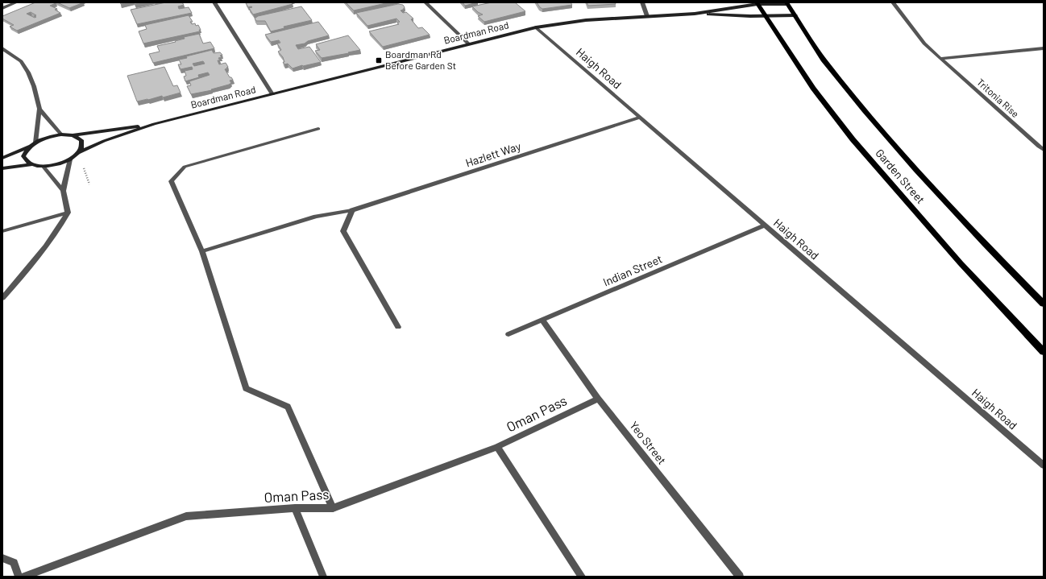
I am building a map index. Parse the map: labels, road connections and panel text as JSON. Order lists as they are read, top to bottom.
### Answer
{
  "streets": {
    "main road": ["Garden Street"],
    "street": [
      "Boardman Road",
      "Haigh Road",
      "Tritonia Rise",
      "Hazlett Way",
      "Indian Street",
      "Oman Pass",
      "Yeo Street"
    ]
  },
  "crossings": [
    ["Boardman Road", "Haigh Road"],
    ["Boardman Road", "Garden Street"],
    ["Haigh Road", "Hazlett Way"],
    ["Haigh Road", "Indian Street"],
    ["Indian Street", "Yeo Street"],
    ["Oman Pass", "Yeo Street"]
  ],
  "places": {
    "transit": ["Boardman Rd Before Garden St"]
  }
}
